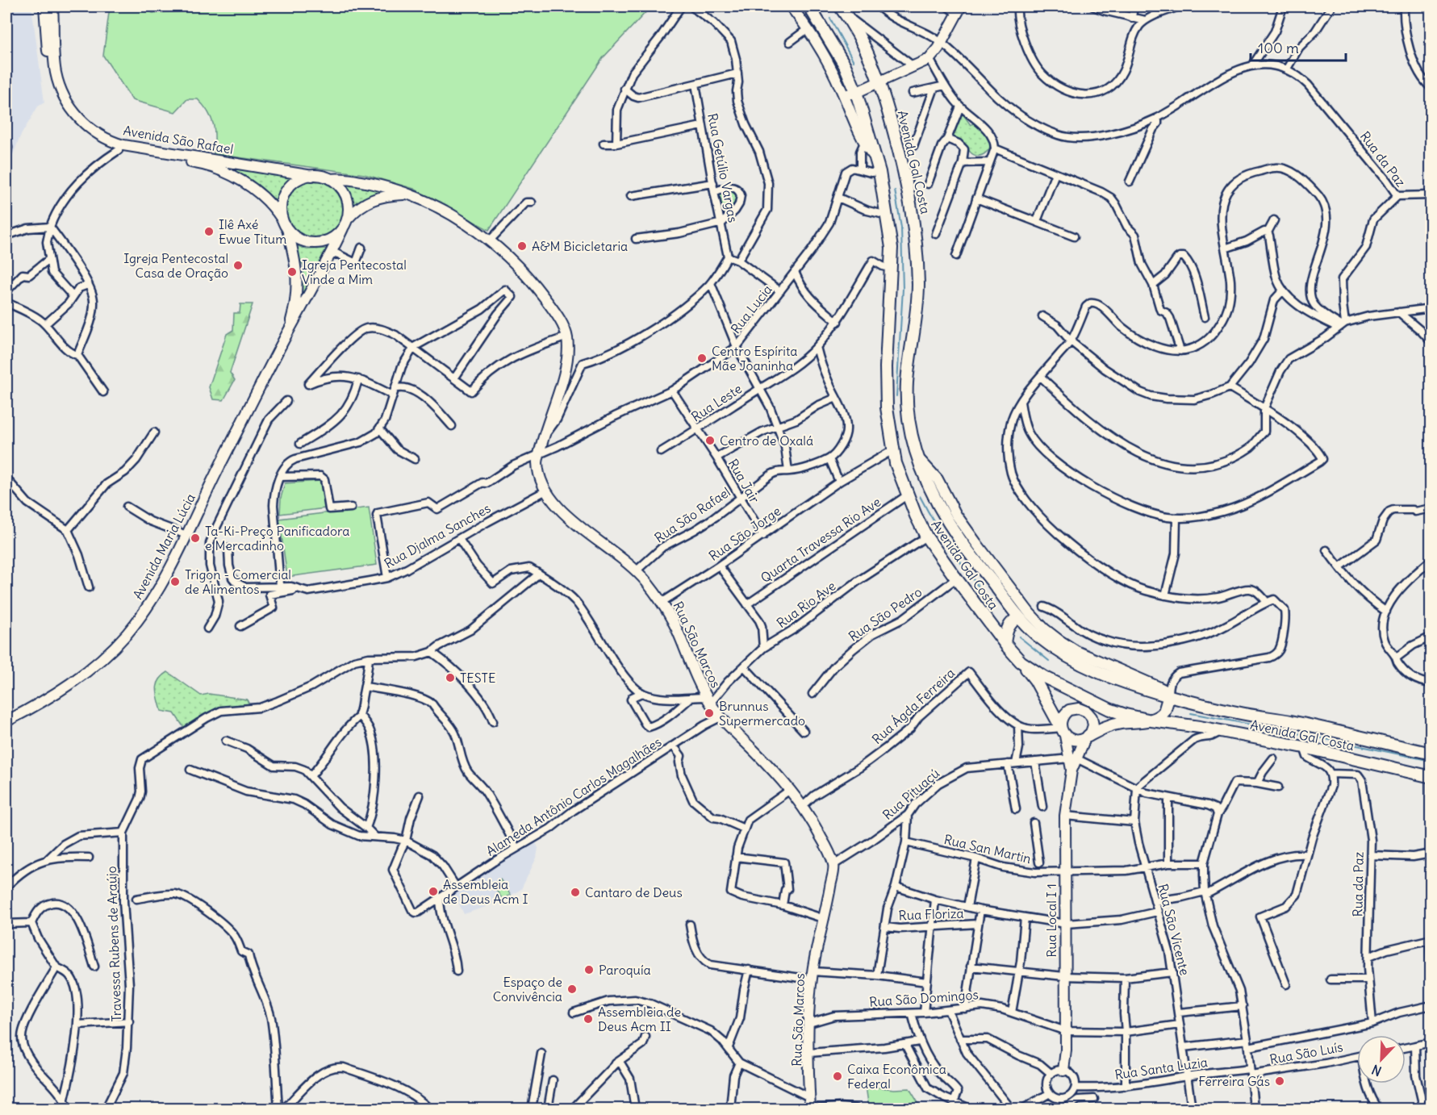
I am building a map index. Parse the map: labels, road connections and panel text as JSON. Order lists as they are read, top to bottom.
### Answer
{
  "streets": {
    "main road": [
      "Avenida São Rafael",
      "Avenida Gal Costa",
      "Avenida Maria Lúcia",
      "Rua São Marcos",
      "Rua Local I 1"
    ],
    "street": [
      "Rua da Paz",
      "Rua Getúlio Vargas",
      "Rua Lucia",
      "Rua Leste",
      "Rua Jair",
      "Rua São Rafael",
      "Rua São Jorge",
      "Rua Djalma Sanches",
      "Quarta Travessa Rio Ave",
      "Rua Rio Ave",
      "Rua São Pedro",
      "Rua Ágda Ferreira",
      "Rua Pituaçú",
      "Alameda Antônio Carlos Magalhães",
      "Rua San Martin",
      "Rua Floriza",
      "Rua São Vicente",
      "Travessa Rubens de Araújo",
      "Rua São Domingos",
      "Rua São Luís",
      "Rua Santa Luzia"
    ]
  },
  "crossings": [
    ["Avenida São Rafael", "Avenida Maria Lúcia"],
    ["Avenida São Rafael", "Rua São Marcos"],
    ["Avenida Gal Costa", "Rua Leste"],
    ["Avenida Gal Costa", "Rua São Jorge"],
    ["Avenida Gal Costa", "Quarta Travessa Rio Ave"],
    ["Avenida Gal Costa", "Rua Rio Ave"],
    ["Avenida Gal Costa", "Rua São Pedro"],
    ["Rua Lucia", "Rua Jair"],
    ["Rua Lucia", "Rua Djalma Sanches"],
    ["Rua Lucia", "Rua São Marcos"],
    ["Rua Leste", "Rua Jair"],
    ["Rua Jair", "Rua São Rafael"],
    ["Rua Jair", "Rua São Jorge"],
    ["Rua São Rafael", "Rua São Marcos"],
    ["Rua São Jorge", "Rua São Marcos"],
    ["Rua Djalma Sanches", "Rua São Marcos"],
    ["Avenida Maria Lúcia", "Rua São Marcos"],
    ["Rua Rio Ave", "Rua São Marcos"],
    ["Rua São Marcos", "Rua Ágda Ferreira"],
    ["Rua São Marcos", "Rua Pituaçú"],
    ["Rua São Marcos", "Alameda Antônio Carlos Magalhães"],
    ["Rua São Marcos", "Rua São Domingos"],
    ["Rua Pituaçú", "Rua Local I 1"],
    ["Rua San Martin", "Rua Local I 1"],
    ["Rua San Martin", "Rua São Vicente"],
    ["Rua Local I 1", "Rua São Domingos"],
    ["Rua Local I 1", "Rua Santa Luzia"],
    ["Rua São Vicente", "Rua Santa Luzia"],
    ["Rua São Luís", "Rua Santa Luzia"]
  ],
  "places": [
    "Ilê Axé Ewue Titum",
    "A&M Bicicletaria",
    "Igreja Pentecostal Casa de Oração",
    "Igreja Pentecostal Vinde a Mim",
    "Centro Espírita Mãe Joaninha",
    "Centro de Oxalá",
    "Ta-Ki-Preço Panificadora e Mercadinho",
    "Trigon - Comercial de Alimentos",
    "TESTE",
    "Brunnus Supermercado",
    "Assembleia de Deus Acm I",
    "Cantaro de Deus",
    "Paroquía",
    "Espaço de Convivência",
    "Assembleia de Deus Acm II",
    "Caixa Econômica Federal",
    "Ferreira Gás"
  ],
  "scale_bar": "100 m",
  "north": "bottom left"
}
